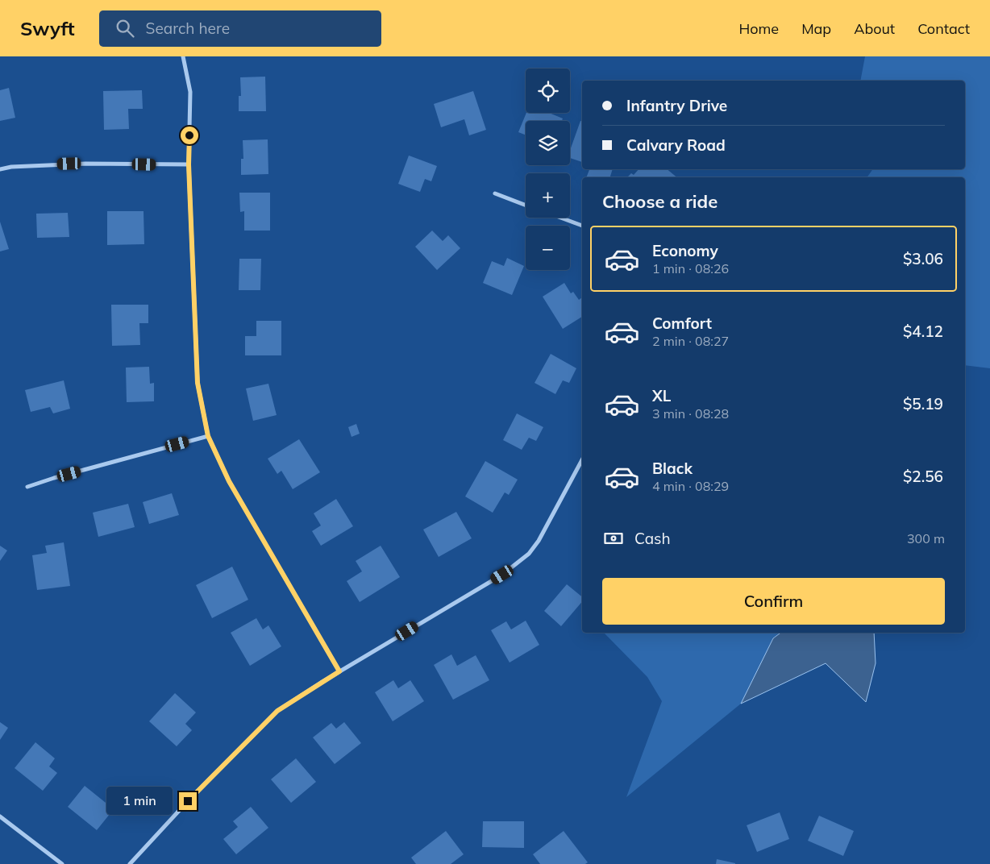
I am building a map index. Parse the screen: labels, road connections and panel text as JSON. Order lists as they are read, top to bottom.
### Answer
{
  "page": {
    "header": "Swyft",
    "search": "Search here",
    "nav": [
      "Home",
      "Map",
      "About",
      "Contact"
    ],
    "map_buttons": ["+", "−"],
    "banner": ["Infantry Drive", "Calvary Road"],
    "heading": "Choose a ride",
    "list": [
      {
        "name": "Economy",
        "note": "1 min · 08:26",
        "value": "$3.06"
      },
      {
        "name": "Comfort",
        "note": "2 min · 08:27",
        "value": "$4.12"
      },
      {
        "name": "XL",
        "note": "3 min · 08:28",
        "value": "$5.19"
      },
      {
        "name": "Black",
        "note": "4 min · 08:29",
        "value": "$2.56"
      }
    ],
    "pay": ["Cash", "300 m"],
    "buttons": "Confirm",
    "bubble": "1 min"
  }
}
